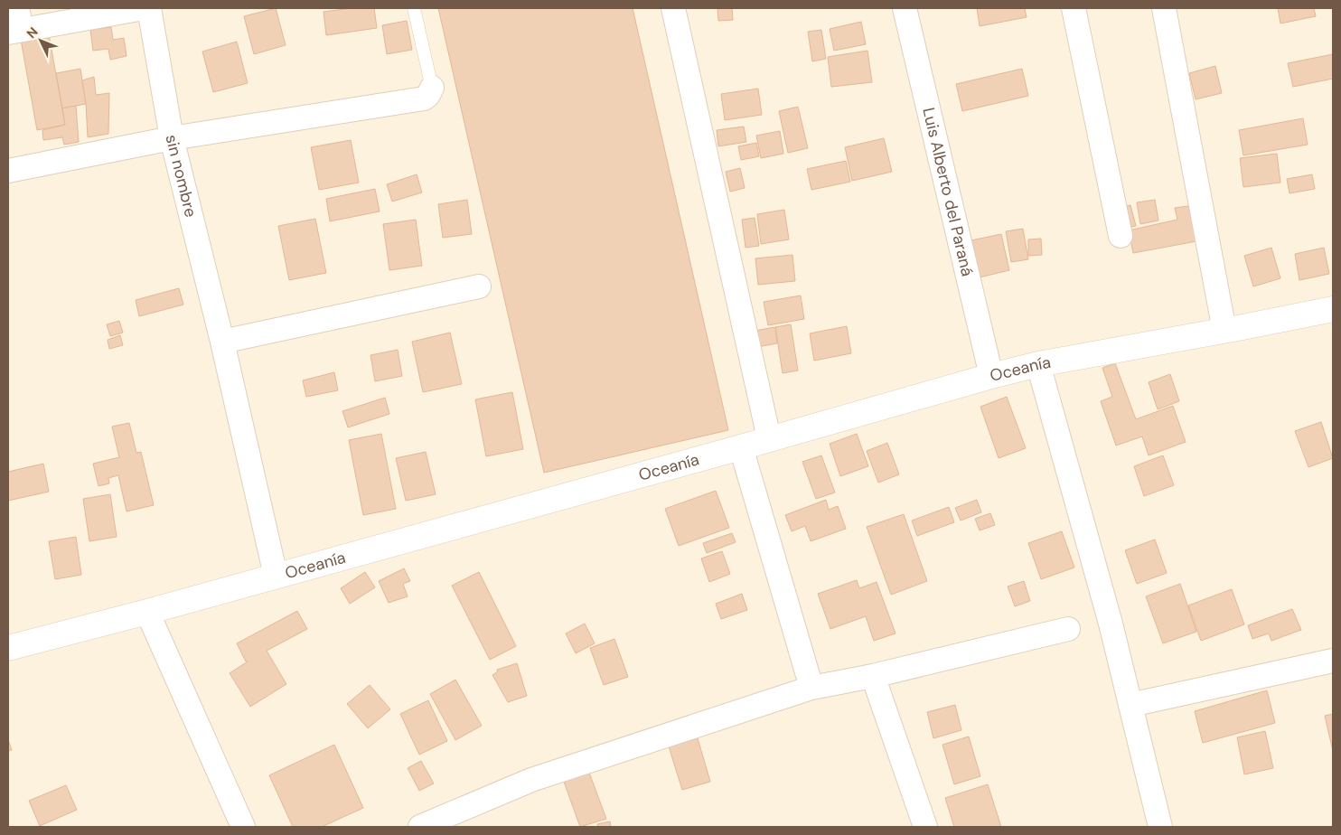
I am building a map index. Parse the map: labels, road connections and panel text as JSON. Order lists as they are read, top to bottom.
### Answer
{
  "streets": {
    "street": ["sin nombre", "Luis Alberto del Paraná", "Oceanía"]
  },
  "crossings": [
    ["sin nombre", "Oceanía"],
    ["Luis Alberto del Paraná", "Oceanía"]
  ],
  "north": "top left"
}
